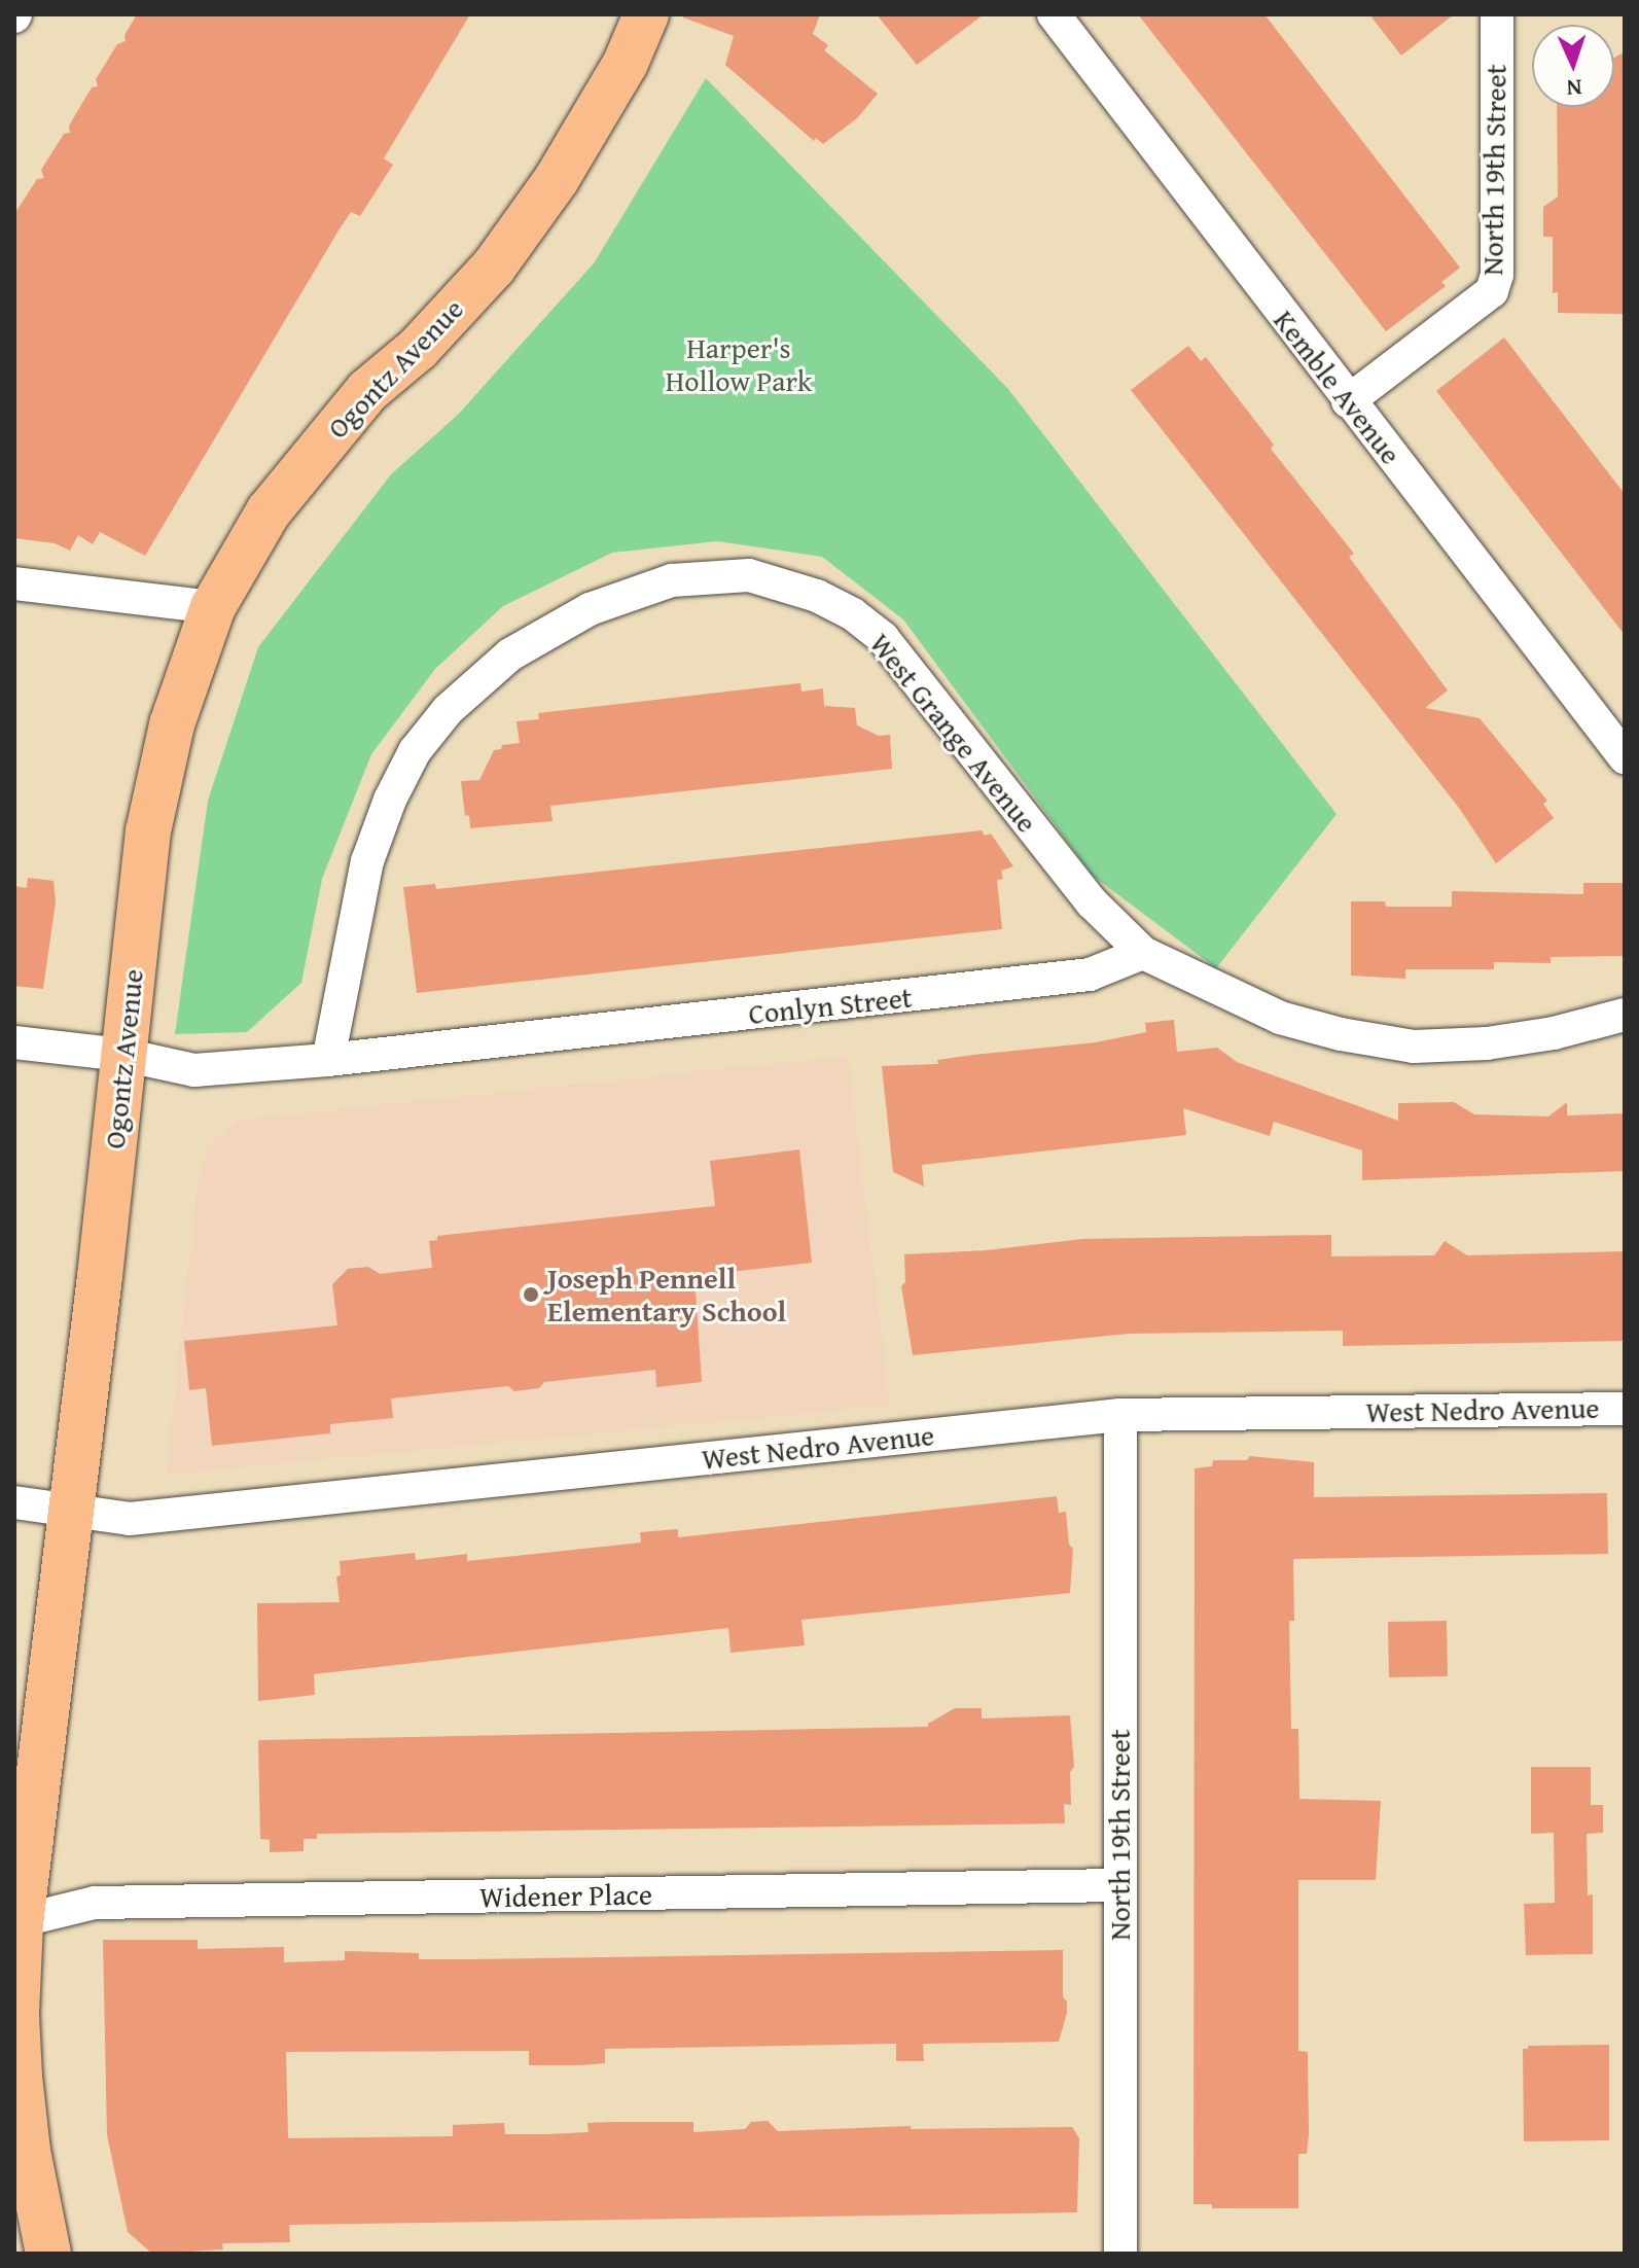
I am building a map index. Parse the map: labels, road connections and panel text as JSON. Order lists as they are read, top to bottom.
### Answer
{
  "streets": {
    "main road": ["Ogontz Avenue"],
    "street": [
      "North 19th Street",
      "Kemble Avenue",
      "West Grange Avenue",
      "Conlyn Street",
      "West Nedro Avenue",
      "Widener Place"
    ]
  },
  "crossings": [
    ["North 19th Street", "Kemble Avenue"],
    ["North 19th Street", "West Nedro Avenue"],
    ["North 19th Street", "Widener Place"],
    ["Ogontz Avenue", "Conlyn Street"],
    ["Ogontz Avenue", "West Nedro Avenue"],
    ["Ogontz Avenue", "Widener Place"],
    ["West Grange Avenue", "Conlyn Street"]
  ],
  "parks": ["Harper's Hollow Park"],
  "places": ["Joseph Pennell Elementary School"],
  "north": "bottom"
}
